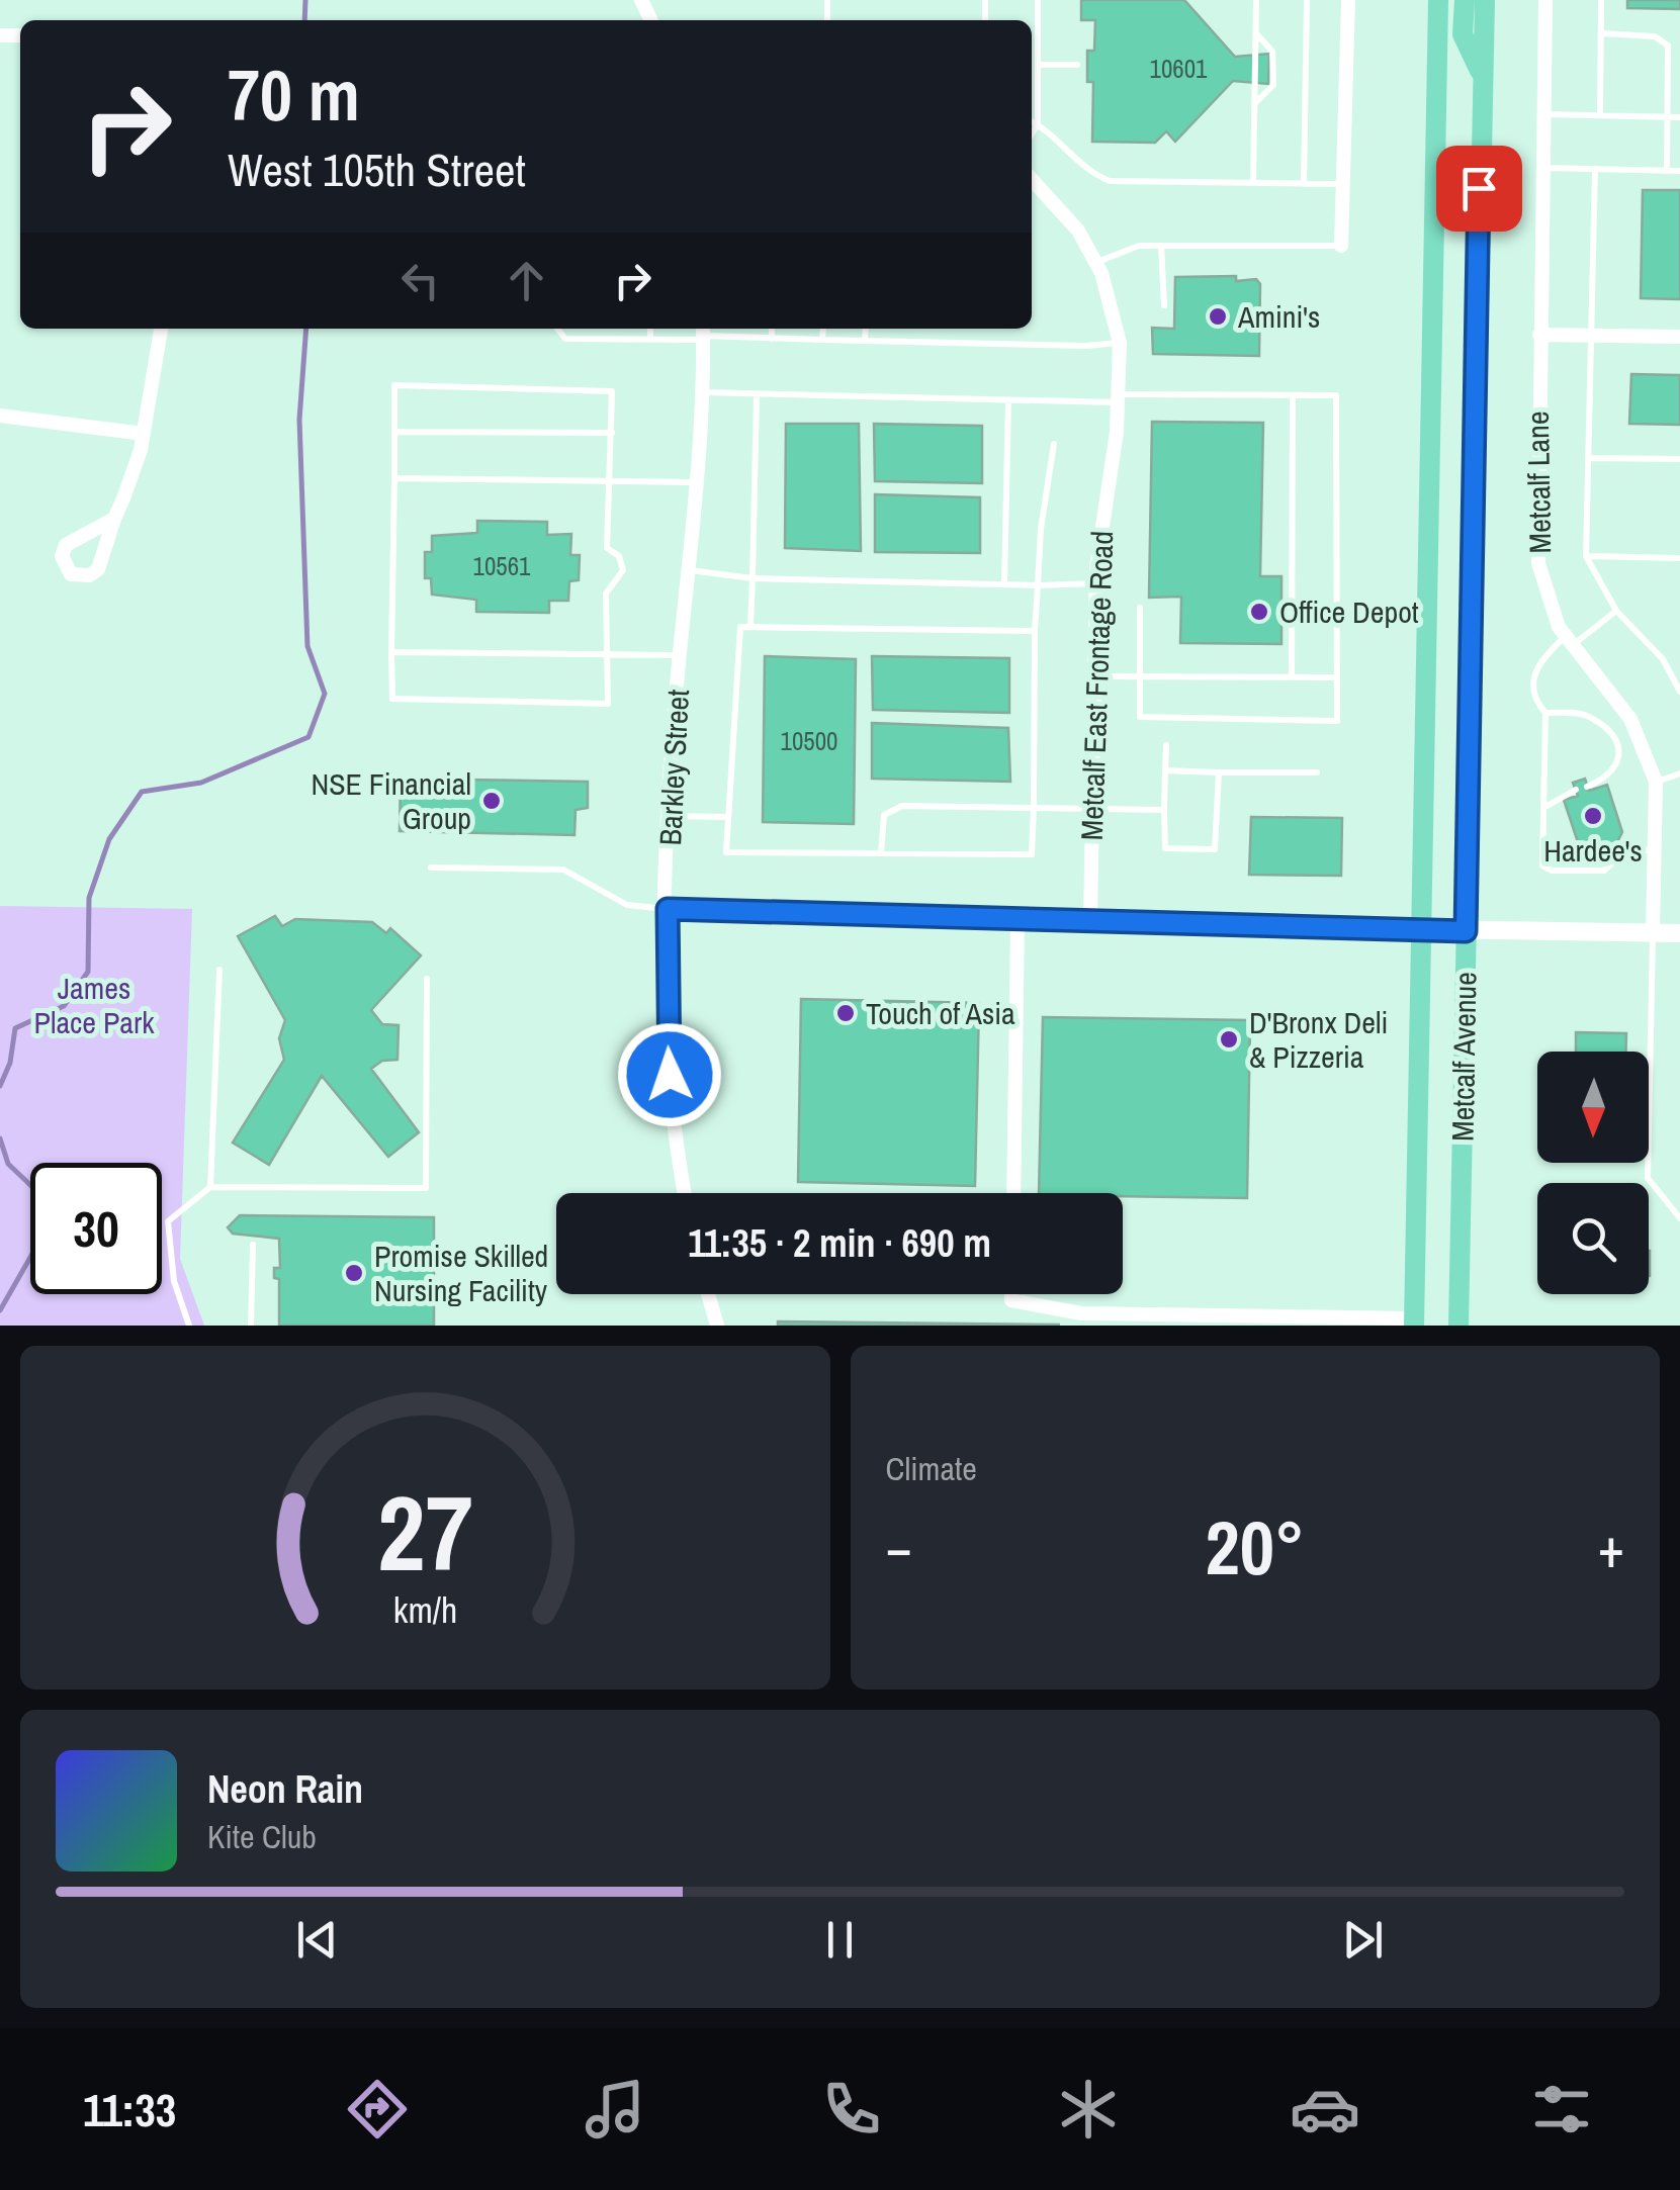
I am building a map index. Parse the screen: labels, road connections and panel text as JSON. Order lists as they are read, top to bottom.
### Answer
{
  "streets": {
    "main road": ["Metcalf Avenue"],
    "street": ["Metcalf Lane", "Metcalf East Frontage Road", "Barkley Street"]
  },
  "parks": ["James Place Park"],
  "places": [
    "Amini's",
    "Office Depot",
    "NSE Financial Group",
    "Hardee's",
    "Touch of Asia",
    "D'Bronx Deli & Pizzeria",
    "Promise Skilled Nursing Facility"
  ],
  "house_numbers": ["10601", "10561", "10500"],
  "north": "bottom",
  "page": {
    "turn": ["70 m", "West 105th Street"],
    "limit": "30",
    "trip": "11:35 · 2 min · 690 m",
    "tile": "Climate",
    "heat": ["−", "20°", "+"],
    "song": ["Neon Rain", "Kite Club"],
    "tabs": "11:33",
    "gauge": ["27", "km/h"]
  }
}
